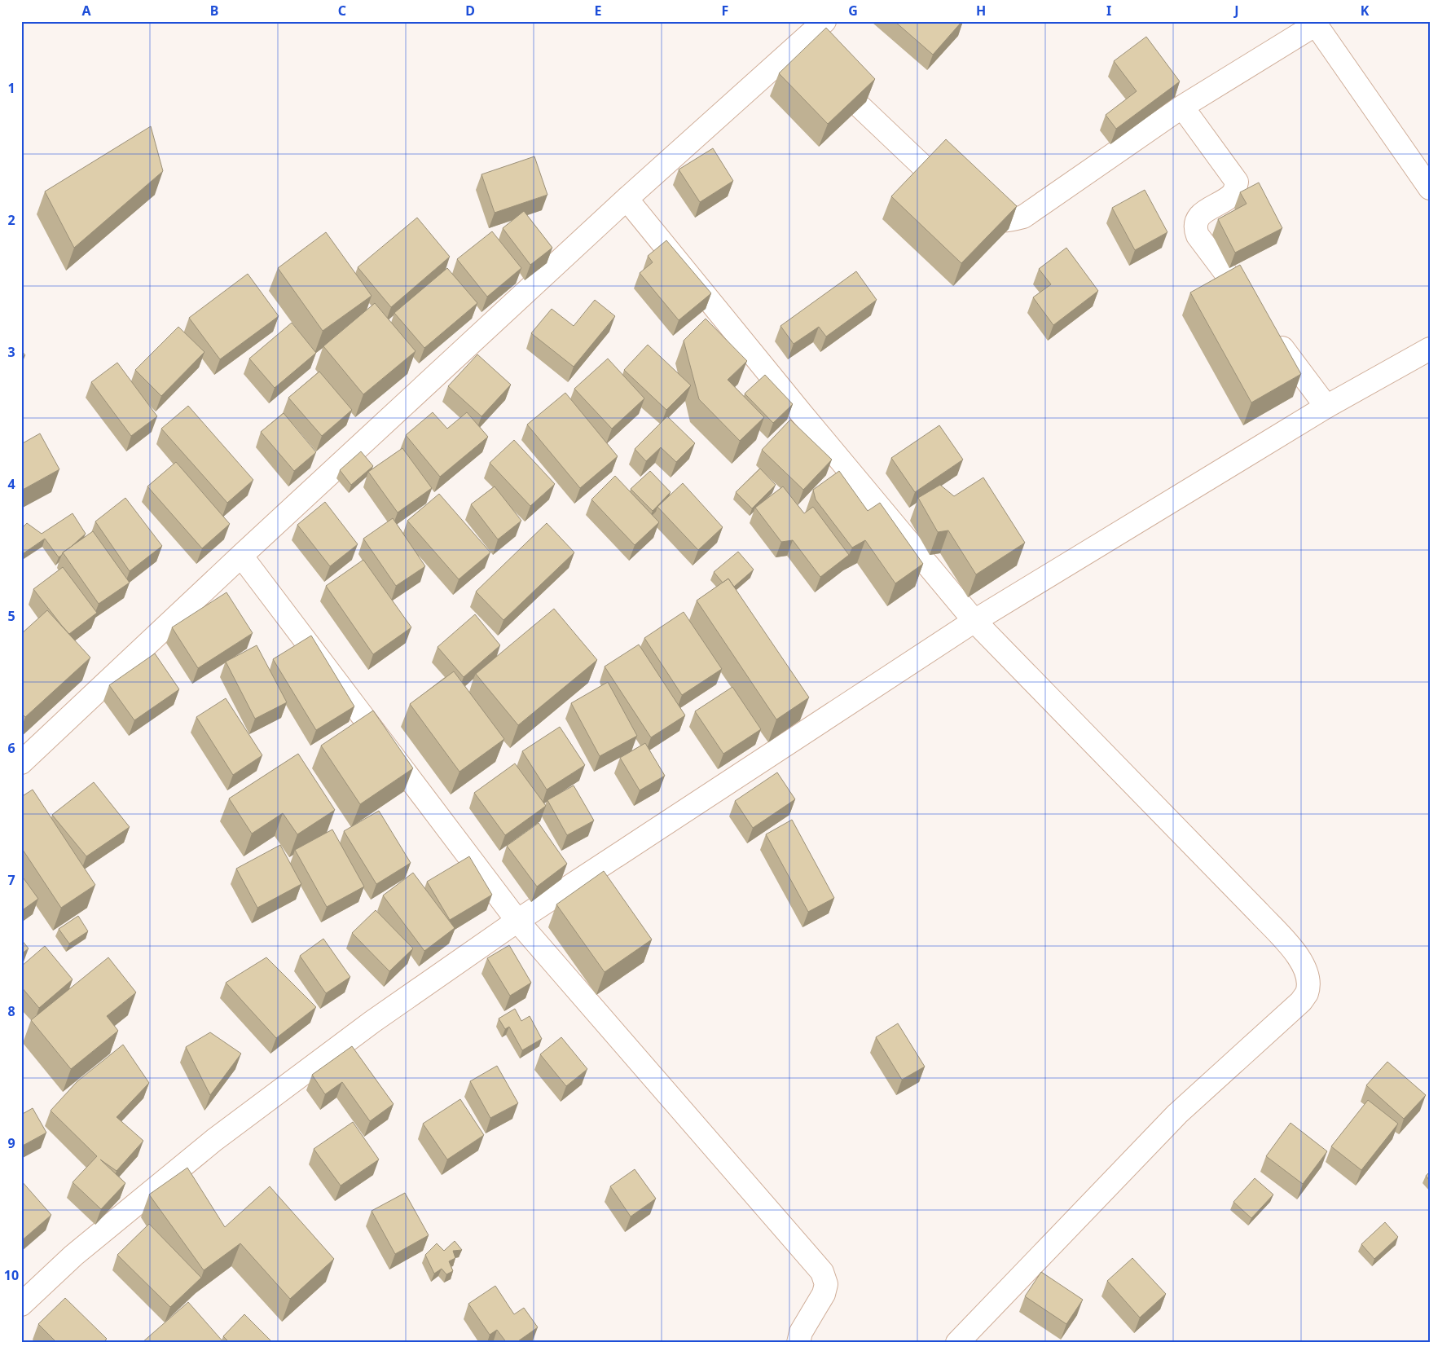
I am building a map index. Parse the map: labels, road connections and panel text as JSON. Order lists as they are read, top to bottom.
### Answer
{
  "grid": {
    "columns": [
      "A",
      "B",
      "C",
      "D",
      "E",
      "F",
      "G",
      "H",
      "I",
      "J",
      "K"
    ],
    "rows": [
      "1",
      "2",
      "3",
      "4",
      "5",
      "6",
      "7",
      "8",
      "9",
      "10"
    ]
  }
}
